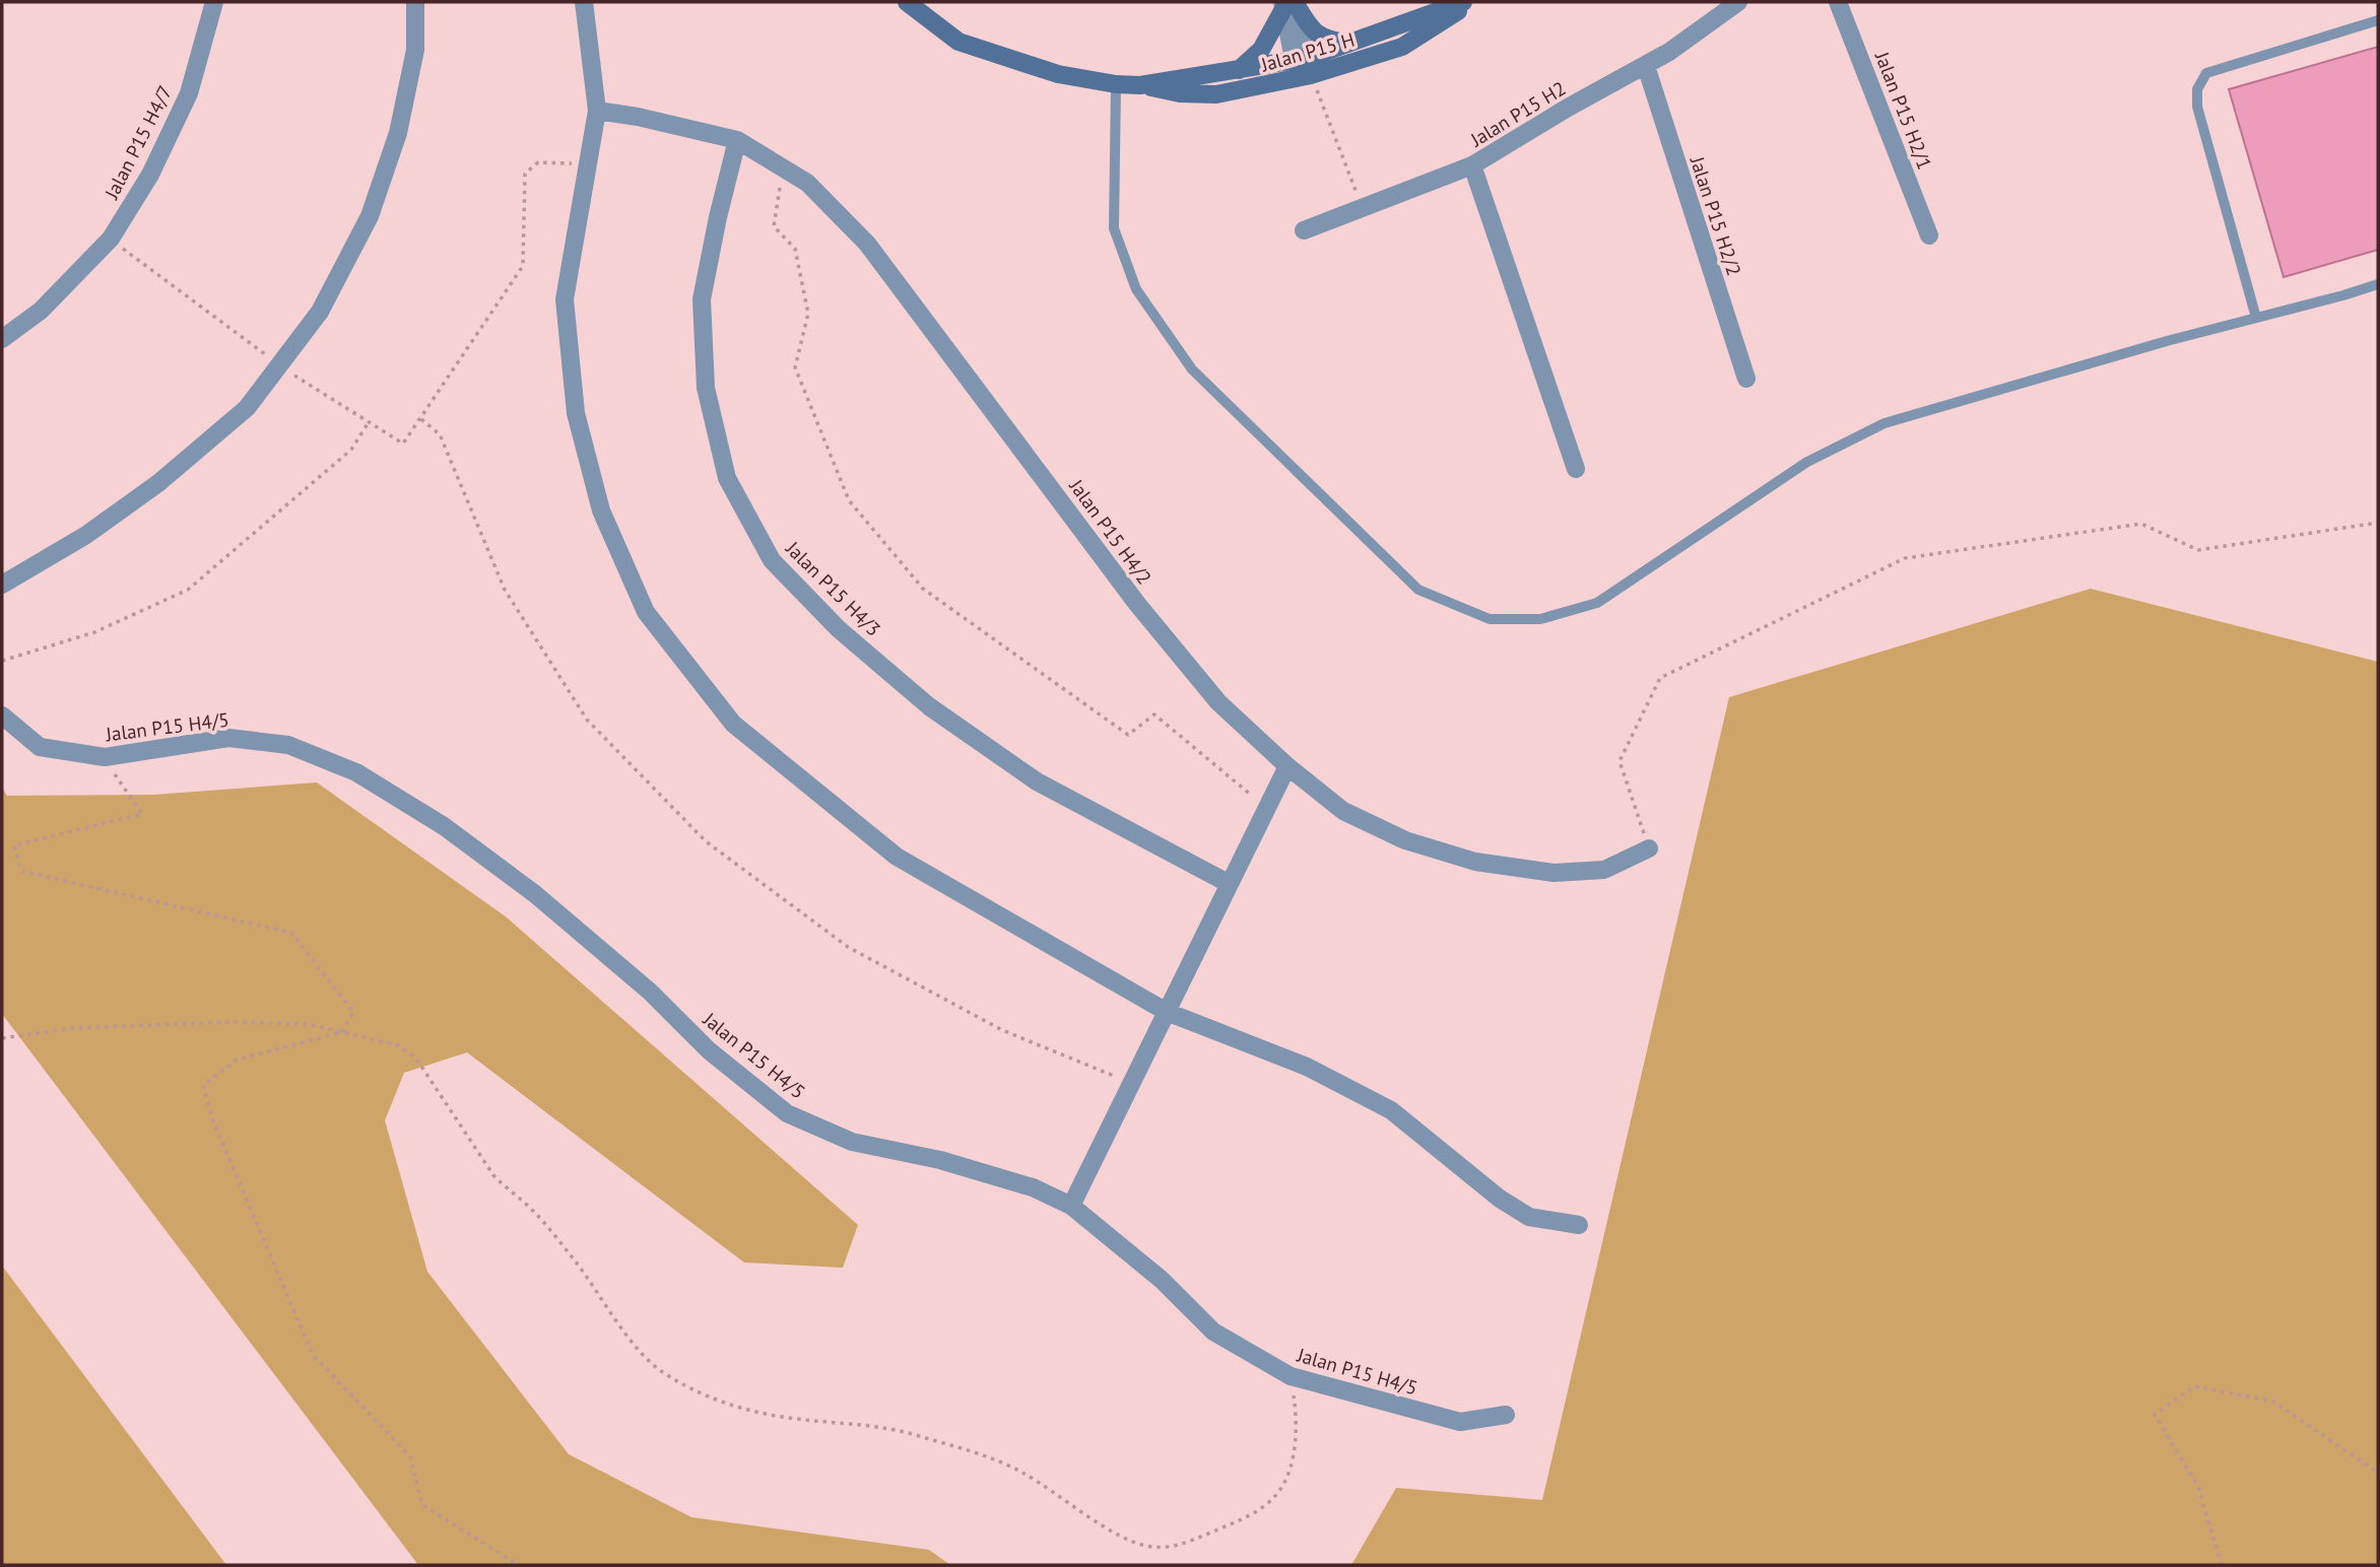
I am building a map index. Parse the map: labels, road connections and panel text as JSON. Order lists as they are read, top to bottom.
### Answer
{
  "streets": {
    "street": [
      "Jalan P15 H",
      "Jalan P15 H2/1",
      "Jalan P15 H2",
      "Jalan P15 H4/7",
      "Jalan P15 H2/2",
      "Jalan P15 H4/2",
      "Jalan P15 H4/3",
      "Jalan P15 H4/5"
    ]
  },
  "crossings": [
    ["Jalan P15 H2", "Jalan P15 H2/2"],
    ["Jalan P15 H4/2", "Jalan P15 H4/3"]
  ]
}
